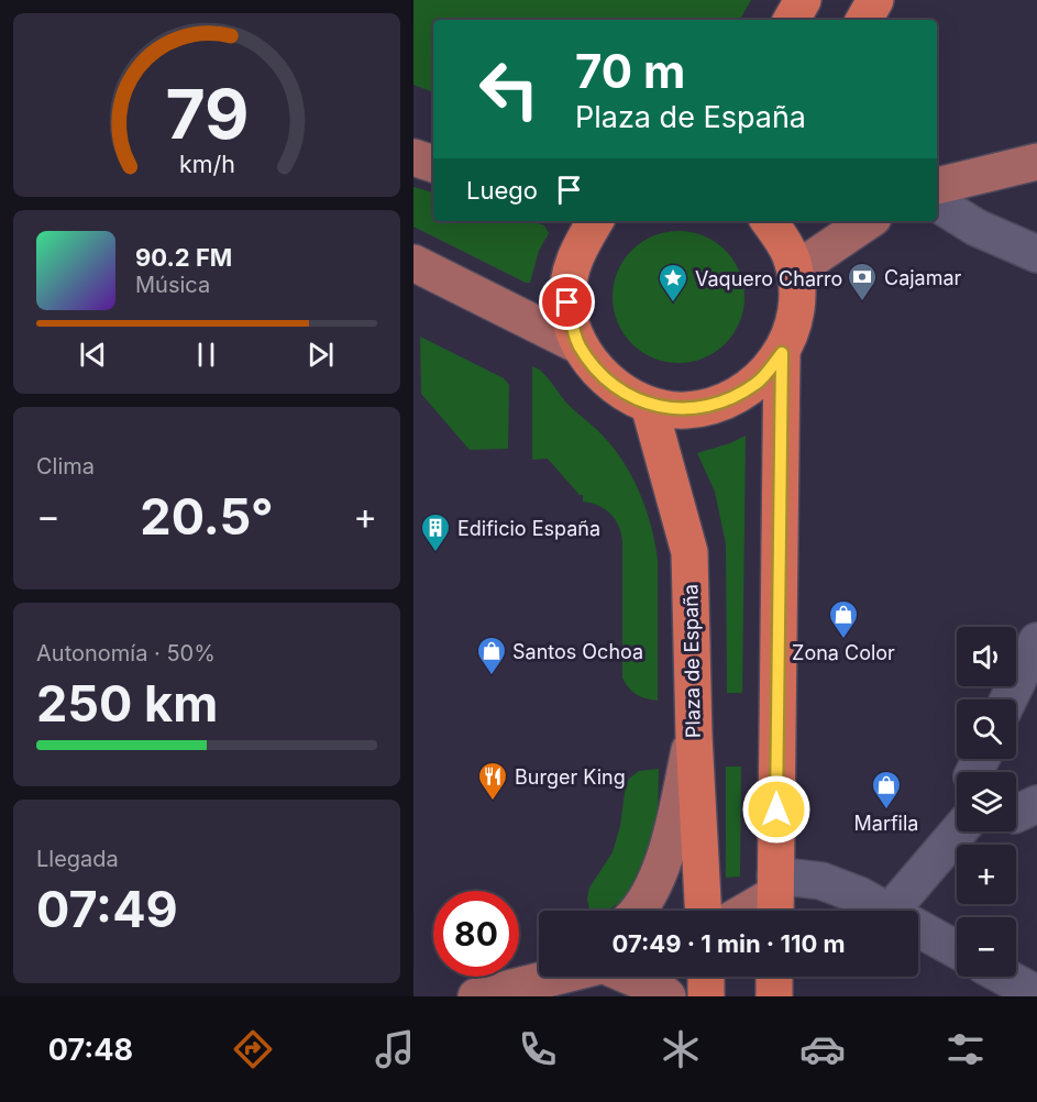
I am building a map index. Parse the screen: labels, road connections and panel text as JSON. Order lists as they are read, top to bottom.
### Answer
{
  "streets": {
    "highway": ["Plaza de España"]
  },
  "places": {
    "bank": ["Cajamar"],
    "place": ["Vaquero Charro"],
    "building": ["Edificio España"],
    "shop": ["Zona Color", "Santos Ochoa", "Marfila"],
    "restaurant": ["Burger King"]
  },
  "page": {
    "turn": ["70 m", "Plaza de España"],
    "then": "Luego",
    "song": ["90.2 FM", "Música"],
    "tile": [
      "Clima",
      ["Autonomía · 50%", "250 km"],
      ["Llegada", "07:49"]
    ],
    "heat": ["−", "20.5°", "+"],
    "map_buttons": ["+", "−"],
    "limit": "80",
    "trip": "07:49 · 1 min · 110 m",
    "tabs": "07:48",
    "gauge": ["79", "km/h"]
  }
}
